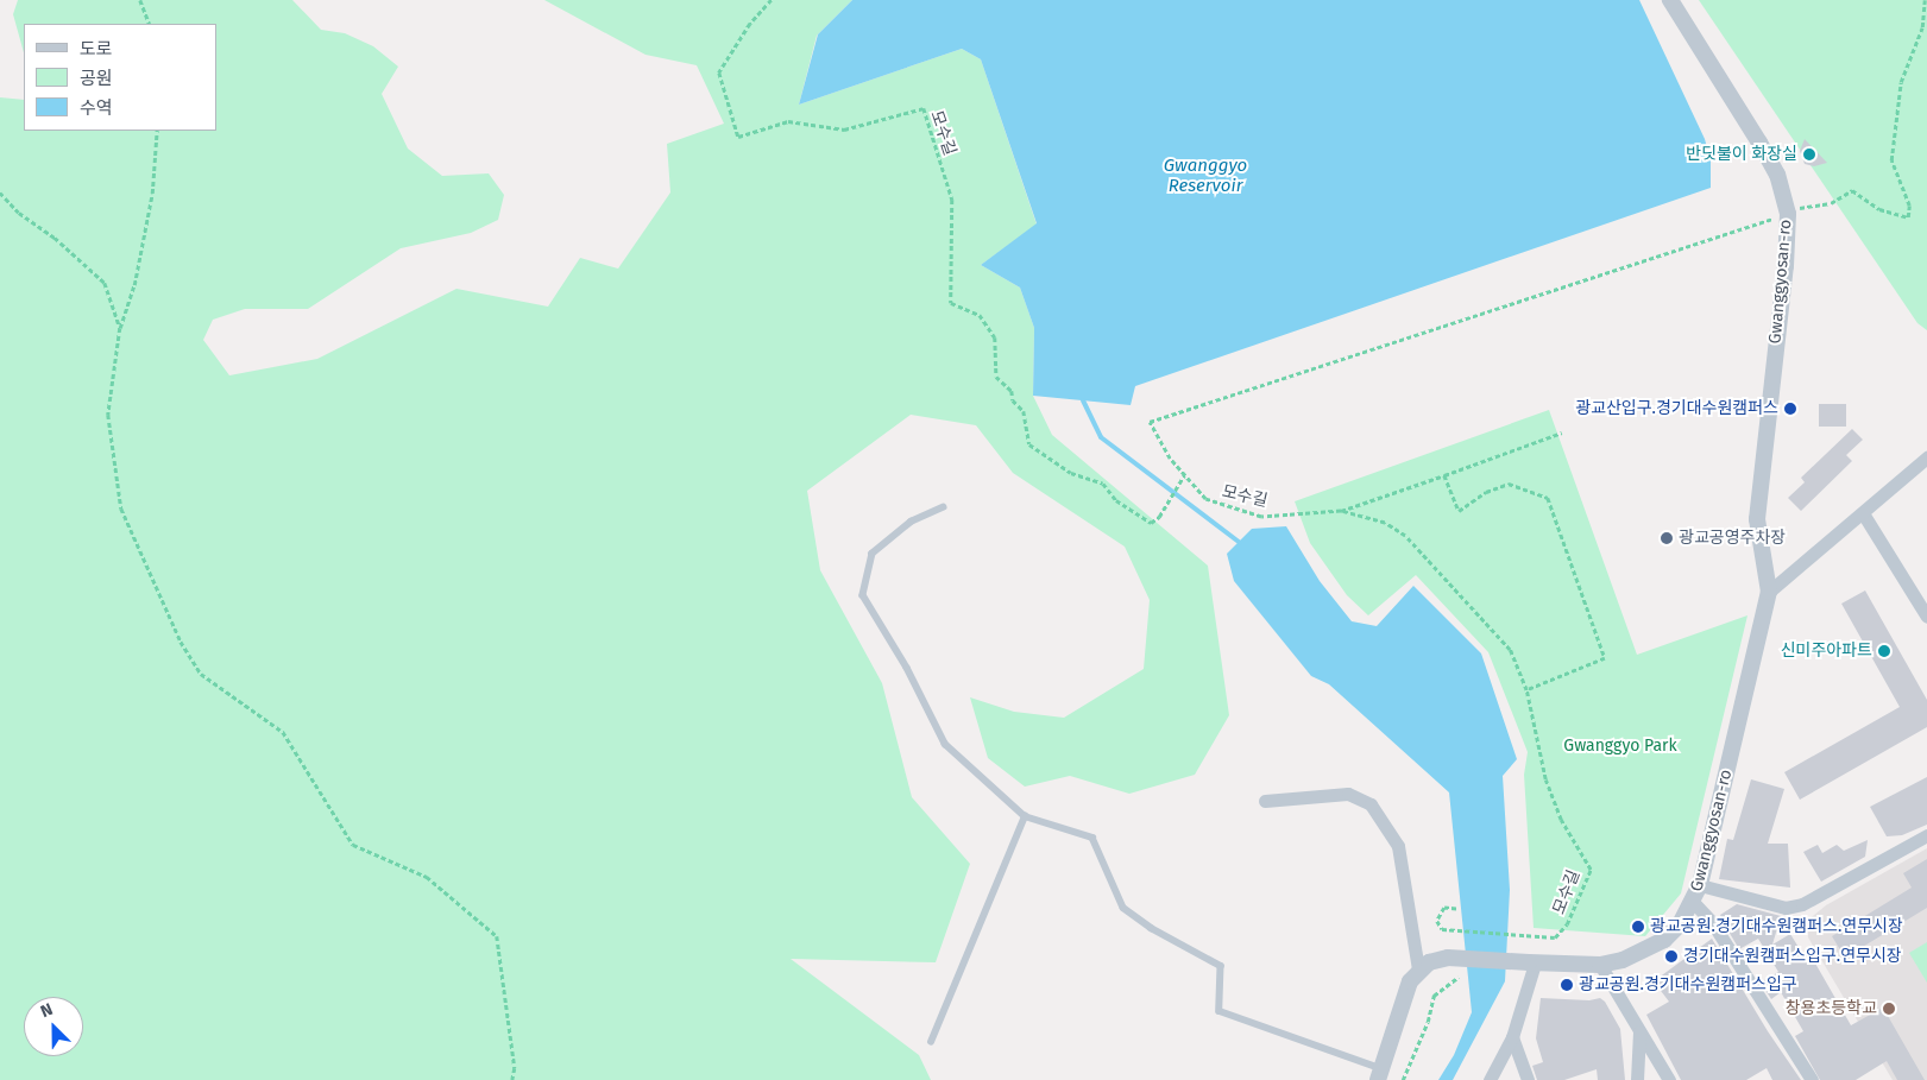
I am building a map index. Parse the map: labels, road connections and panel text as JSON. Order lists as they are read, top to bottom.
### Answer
{
  "streets": {
    "street": ["Gwanggyosan-ro"],
    "path": ["모수길"]
  },
  "water": ["Gwanggyo Reservoir"],
  "parks": ["Gwanggyo Park"],
  "places": [
    "반딧불이 화장실",
    "광교산입구.경기대수원캠퍼스",
    "광교공영주차장",
    "신미주아파트",
    "광교공원.경기대수원캠퍼스.연무시장",
    "경기대수원캠퍼스입구.연무시장",
    "광교공원.경기대수원캠퍼스입구",
    "창용초등학교"
  ],
  "legend": ["도로", "공원", "수역"],
  "north": "top left"
}
